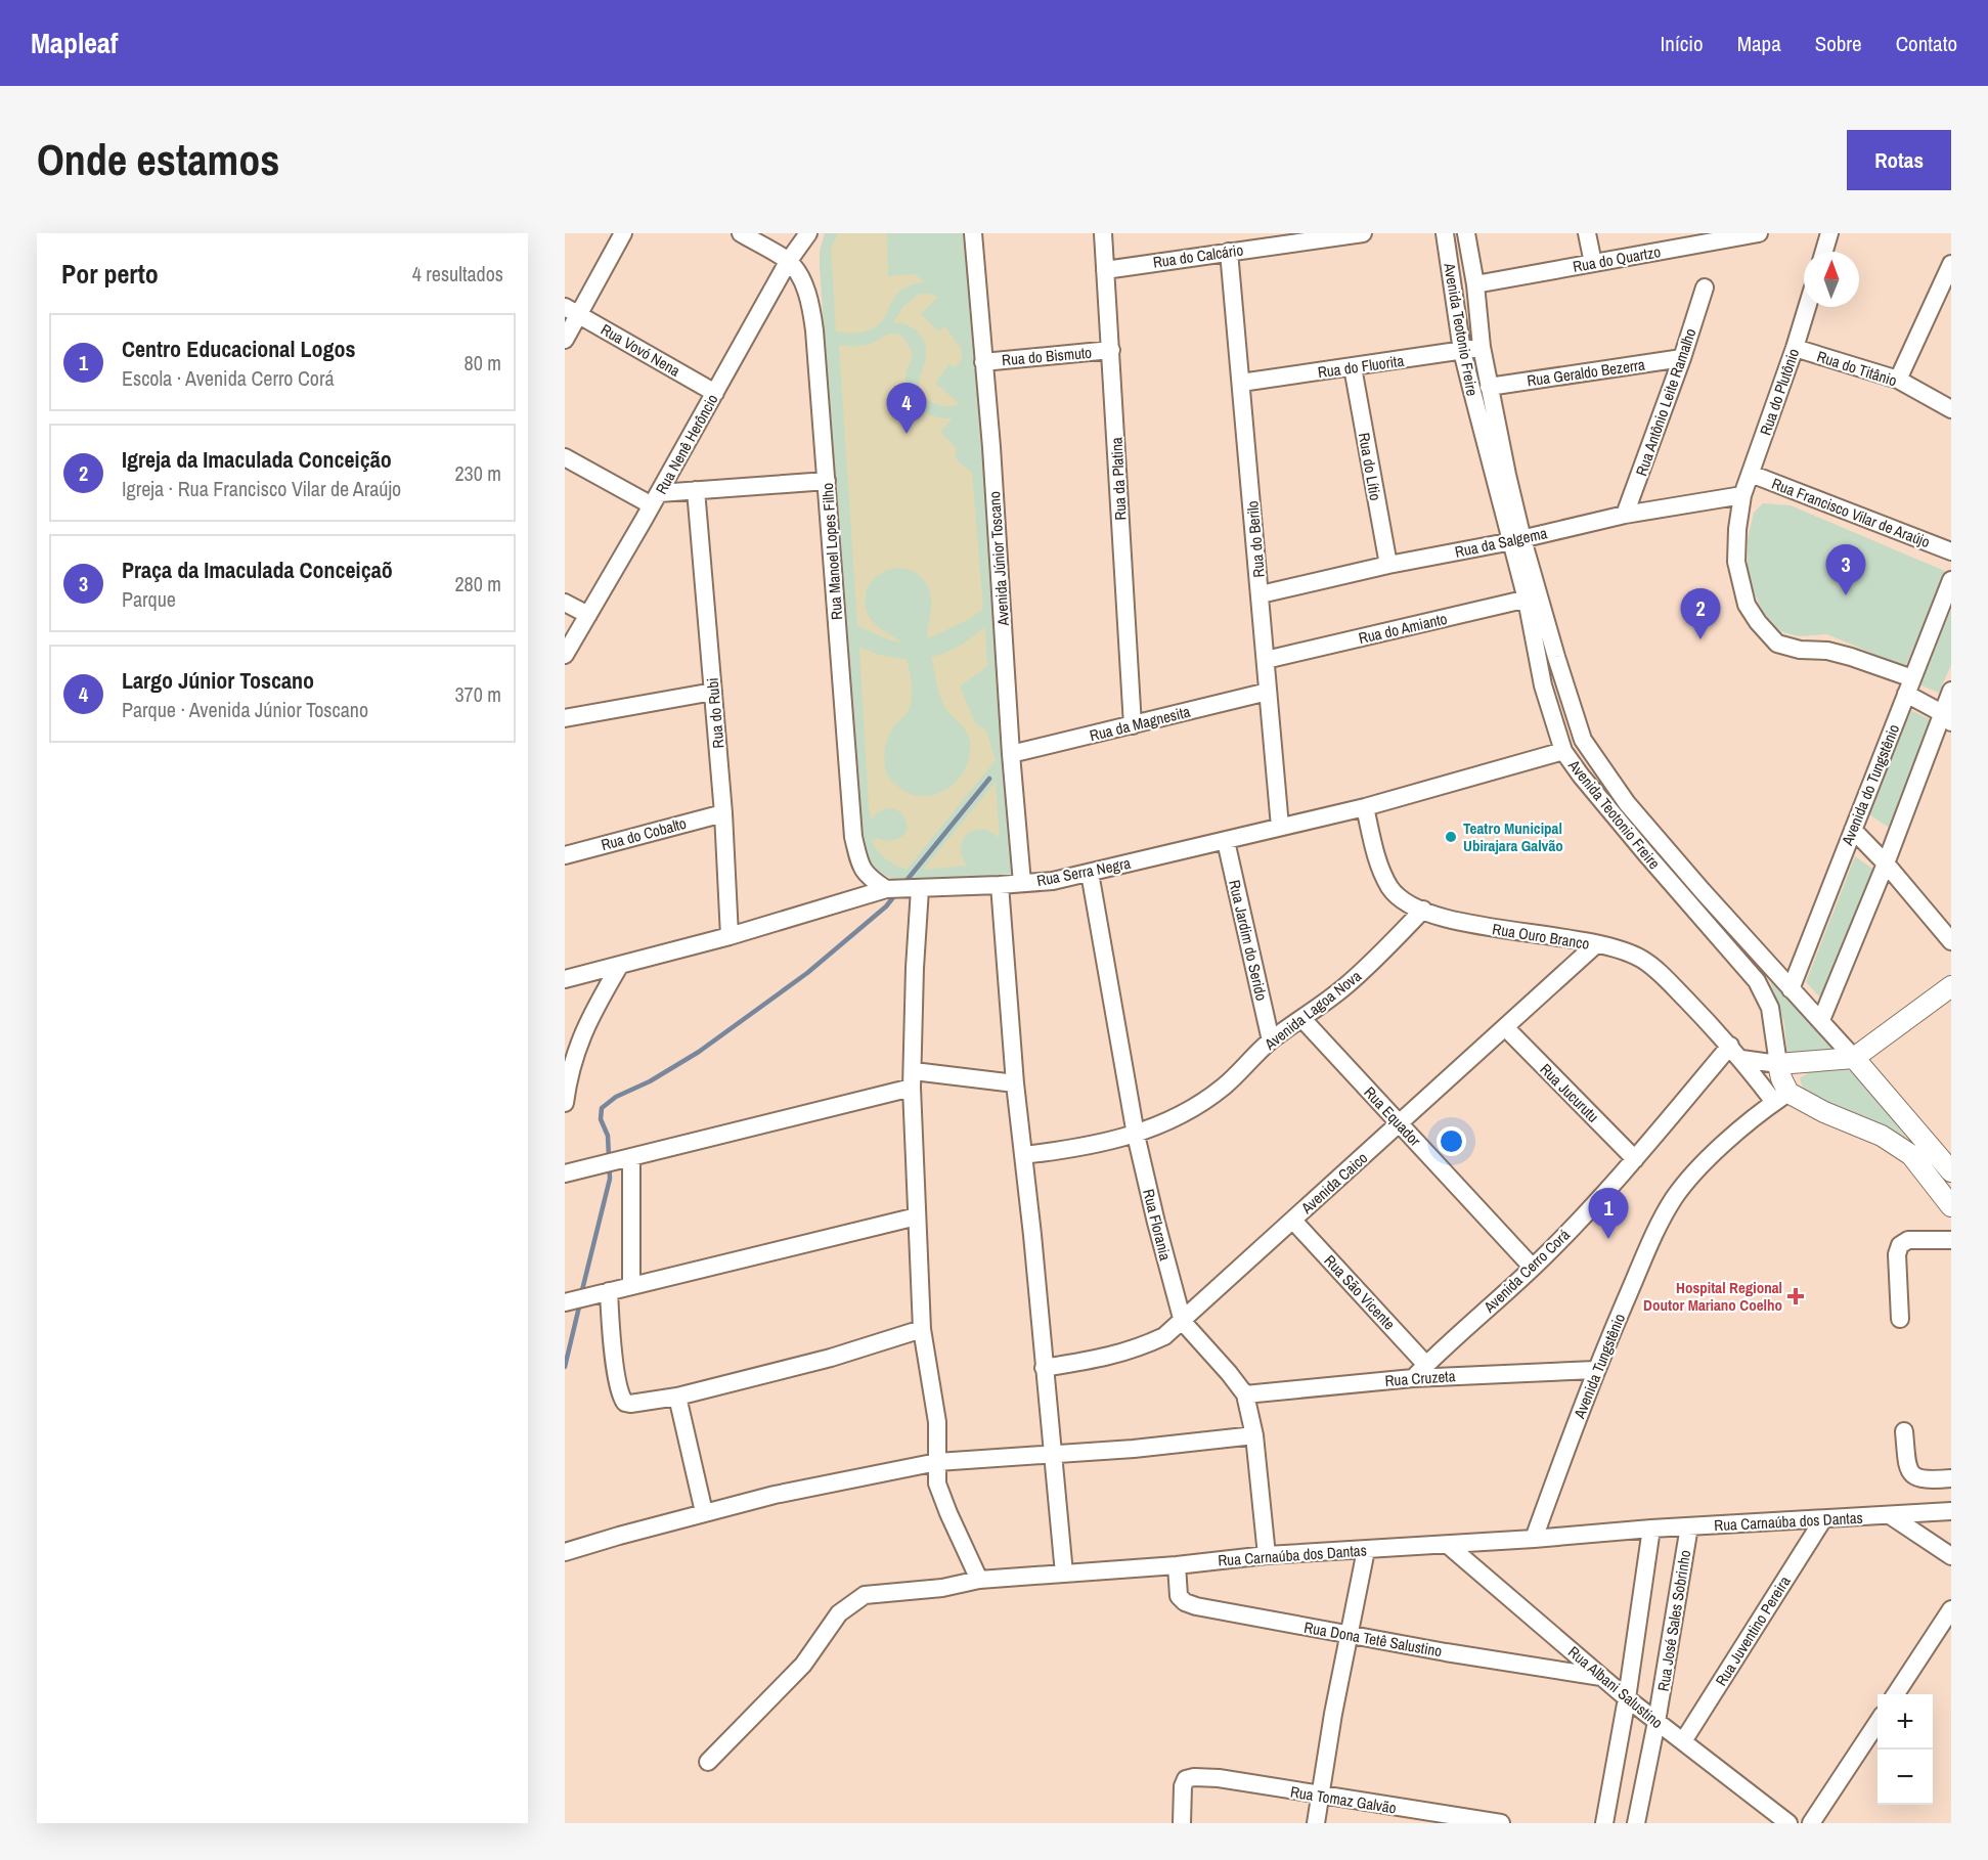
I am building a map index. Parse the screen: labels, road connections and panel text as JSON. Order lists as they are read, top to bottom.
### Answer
{
  "streets": {
    "main road": ["Avenida Teotonio Freire"],
    "street": [
      "Rua do Calcário",
      "Rua do Quartzo",
      "Rua Vovó Nena",
      "Rua do Bismuto",
      "Rua do Fluorita",
      "Rua do Titânio",
      "Rua Geraldo Bezerra",
      "Rua do Plutônio",
      "Rua Antônio Leite Ramalho",
      "Rua Nenê Herôncio",
      "Rua do Lítio",
      "Rua da Platina",
      "Rua Francisco Vilar de Araújo",
      "Rua do Berilo",
      "Rua da Salgema",
      "Rua Manoel Lopes Filho",
      "Avenida Júnior Toscano",
      "Rua do Amianto",
      "Rua do Rubi",
      "Rua da Magnesita",
      "Avenida do Tungstênio",
      "Rua do Cobalto",
      "Rua Serra Negra",
      "Rua Ouro Branco",
      "Rua Jardim do Serido",
      "Avenida Lagoa Nova",
      "Rua Jucurutu",
      "Rua Equador",
      "Avenida Caico",
      "Rua Florania",
      "Avenida Cerro Corá",
      "Rua São Vicente",
      "Avenida Tungstênio",
      "Rua Cruzeta",
      "Rua Carnaúba dos Dantas",
      "Rua José Sales Sobrinho",
      "Rua Juventino Pereira",
      "Rua Dona Tetê Salustino",
      "Rua Albani Salustino",
      "Rua Tomaz Galvão"
    ]
  },
  "crossings": [
    ["Rua do Calcário", "Rua da Platina"],
    ["Rua do Calcário", "Rua do Berilo"],
    ["Rua do Quartzo", "Avenida Teotonio Freire"],
    ["Avenida Teotonio Freire", "Rua do Fluorita"],
    ["Avenida Teotonio Freire", "Rua Geraldo Bezerra"],
    ["Avenida Teotonio Freire", "Rua da Salgema"],
    ["Avenida Teotonio Freire", "Rua do Amianto"],
    ["Avenida Teotonio Freire", "Avenida do Tungstênio"],
    ["Avenida Teotonio Freire", "Rua Serra Negra"],
    ["Avenida Teotonio Freire", "Rua Ouro Branco"],
    ["Avenida Teotonio Freire", "Avenida Tungstênio"],
    ["Rua Vovó Nena", "Rua Nenê Herôncio"],
    ["Rua do Bismuto", "Rua da Platina"],
    ["Rua do Bismuto", "Avenida Júnior Toscano"],
    ["Rua do Fluorita", "Rua do Lítio"],
    ["Rua do Fluorita", "Rua do Berilo"],
    ["Rua do Titânio", "Rua do Plutônio"],
    ["Rua Geraldo Bezerra", "Rua Antônio Leite Ramalho"],
    ["Rua do Plutônio", "Rua Francisco Vilar de Araújo"],
    ["Rua do Plutônio", "Rua da Salgema"],
    ["Rua Antônio Leite Ramalho", "Rua da Salgema"],
    ["Rua Nenê Herôncio", "Rua Manoel Lopes Filho"],
    ["Rua do Lítio", "Rua da Salgema"],
    ["Rua da Platina", "Rua da Magnesita"],
    ["Rua do Berilo", "Rua da Salgema"],
    ["Rua do Berilo", "Rua do Amianto"],
    ["Rua do Berilo", "Rua da Magnesita"],
    ["Rua do Berilo", "Rua Serra Negra"],
    ["Rua Manoel Lopes Filho", "Rua Serra Negra"],
    ["Avenida Júnior Toscano", "Rua da Magnesita"],
    ["Avenida Júnior Toscano", "Rua Serra Negra"],
    ["Rua do Rubi", "Rua do Cobalto"],
    ["Rua do Rubi", "Rua Serra Negra"],
    ["Rua Serra Negra", "Rua Ouro Branco"],
    ["Rua Serra Negra", "Rua Jardim do Serido"],
    ["Rua Serra Negra", "Rua Florania"],
    ["Rua Ouro Branco", "Avenida Lagoa Nova"],
    ["Rua Ouro Branco", "Avenida Caico"],
    ["Rua Ouro Branco", "Avenida Cerro Corá"],
    ["Rua Ouro Branco", "Avenida Tungstênio"],
    ["Rua Jardim do Serido", "Avenida Lagoa Nova"],
    ["Avenida Lagoa Nova", "Rua Equador"],
    ["Avenida Lagoa Nova", "Rua Florania"],
    ["Rua Jucurutu", "Avenida Caico"],
    ["Rua Jucurutu", "Avenida Cerro Corá"],
    ["Rua Equador", "Avenida Caico"],
    ["Rua Equador", "Avenida Cerro Corá"],
    ["Avenida Caico", "Rua Florania"],
    ["Avenida Caico", "Rua São Vicente"],
    ["Rua Florania", "Rua Cruzeta"],
    ["Rua Florania", "Rua Carnaúba dos Dantas"],
    ["Avenida Cerro Corá", "Rua São Vicente"],
    ["Avenida Cerro Corá", "Rua Cruzeta"],
    ["Avenida Tungstênio", "Rua Cruzeta"],
    ["Avenida Tungstênio", "Rua Carnaúba dos Dantas"],
    ["Rua Carnaúba dos Dantas", "Rua José Sales Sobrinho"],
    ["Rua Carnaúba dos Dantas", "Rua Juventino Pereira"],
    ["Rua Carnaúba dos Dantas", "Rua Dona Tetê Salustino"],
    ["Rua Carnaúba dos Dantas", "Rua Albani Salustino"],
    ["Rua José Sales Sobrinho", "Rua Albani Salustino"],
    ["Rua Juventino Pereira", "Rua Albani Salustino"],
    ["Rua Dona Tetê Salustino", "Rua Albani Salustino"]
  ],
  "places": {
    "other": ["Teatro Municipal Ubirajara Galvão"],
    "health": ["Hospital Regional Doutor Mariano Coelho"]
  },
  "north": "top",
  "page": {
    "header": "Mapleaf",
    "nav": [
      "Início",
      "Mapa",
      "Sobre",
      "Contato"
    ],
    "buttons": "Rotas",
    "title": "Onde estamos",
    "heading": ["Por perto", "4 resultados"],
    "list": [
      {
        "mark": "1",
        "name": "Centro Educacional Logos",
        "note": "Escola · Avenida Cerro Corá",
        "value": "80 m"
      },
      {
        "mark": "2",
        "name": "Igreja da Imaculada Conceição",
        "note": "Igreja · Rua Francisco Vilar de Araújo",
        "value": "230 m"
      },
      {
        "mark": "3",
        "name": "Praça da Imaculada Conceiçaõ",
        "note": "Parque",
        "value": "280 m"
      },
      {
        "mark": "4",
        "name": "Largo Júnior Toscano",
        "note": "Parque · Avenida Júnior Toscano",
        "value": "370 m"
      }
    ],
    "pins": [
      "4",
      "3",
      "2",
      "1"
    ],
    "map_buttons": ["+", "−"]
  }
}
